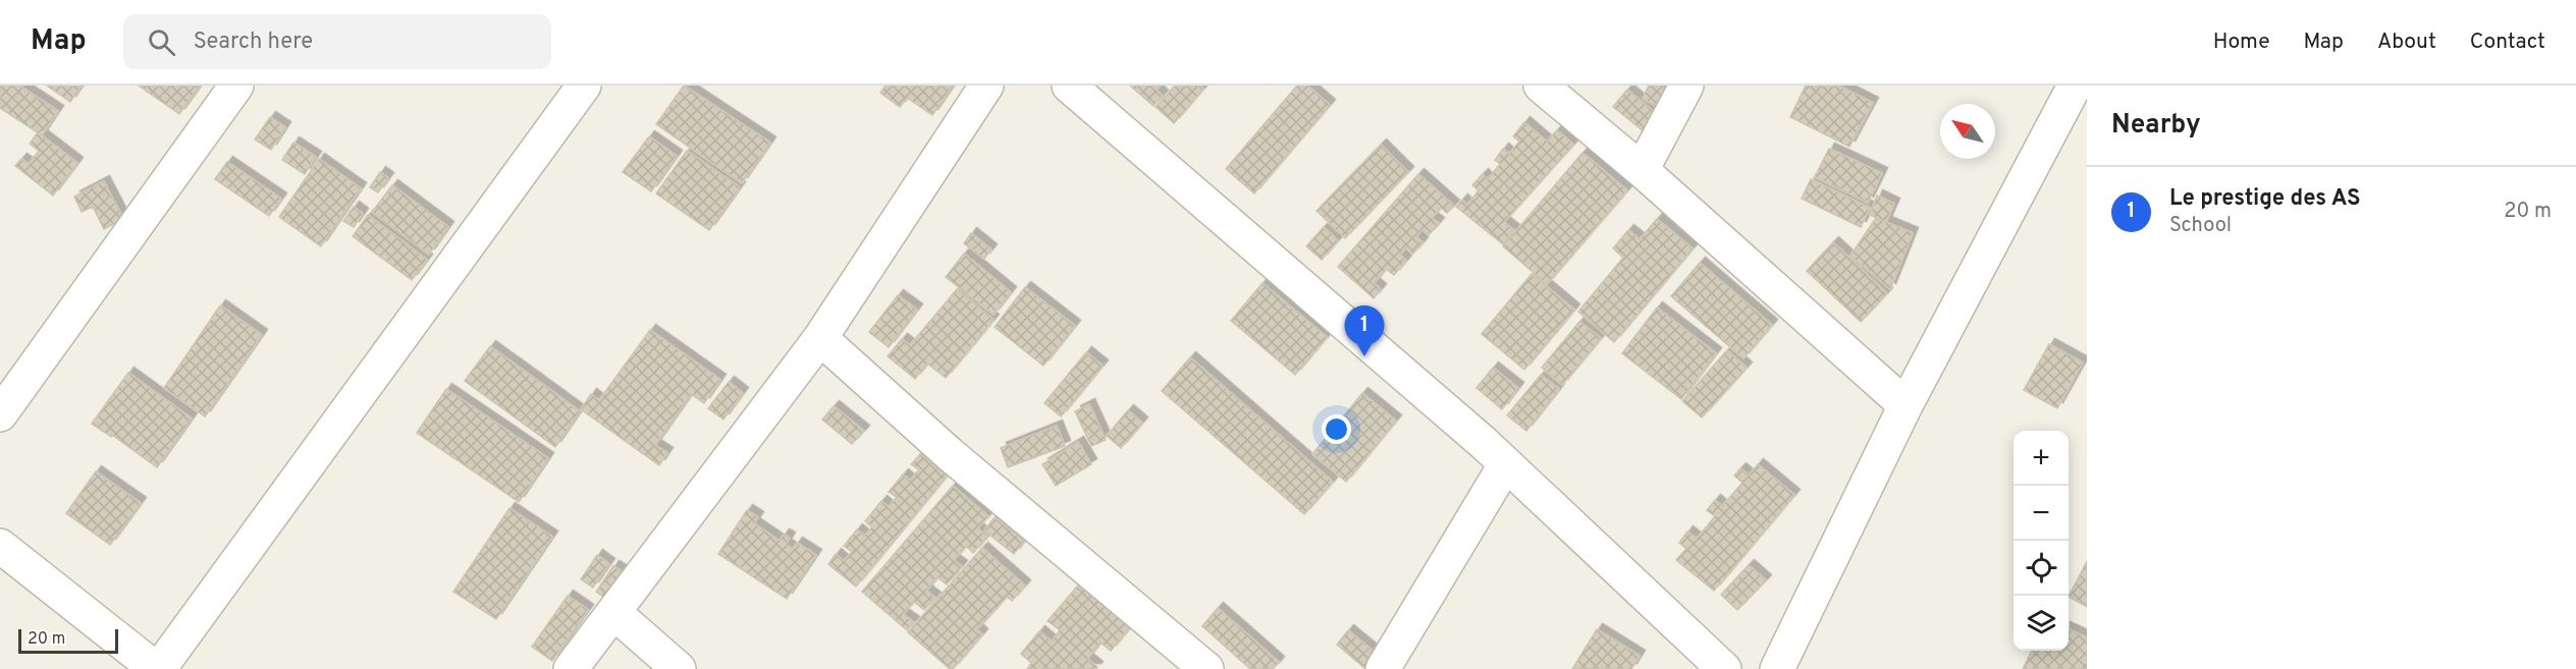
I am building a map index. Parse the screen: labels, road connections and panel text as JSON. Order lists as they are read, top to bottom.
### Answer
{
  "scale_bar": "20 m",
  "north": "top left",
  "page": {
    "header": "Map",
    "search": "Search here",
    "nav": [
      "Home",
      "Map",
      "About",
      "Contact"
    ],
    "heading": "Nearby",
    "list": [
      {
        "mark": "1",
        "name": "Le prestige des AS",
        "note": "School",
        "value": "20 m"
      }
    ],
    "pins": "1",
    "map_buttons": ["+", "−"],
    "scale": "20 m"
  }
}
